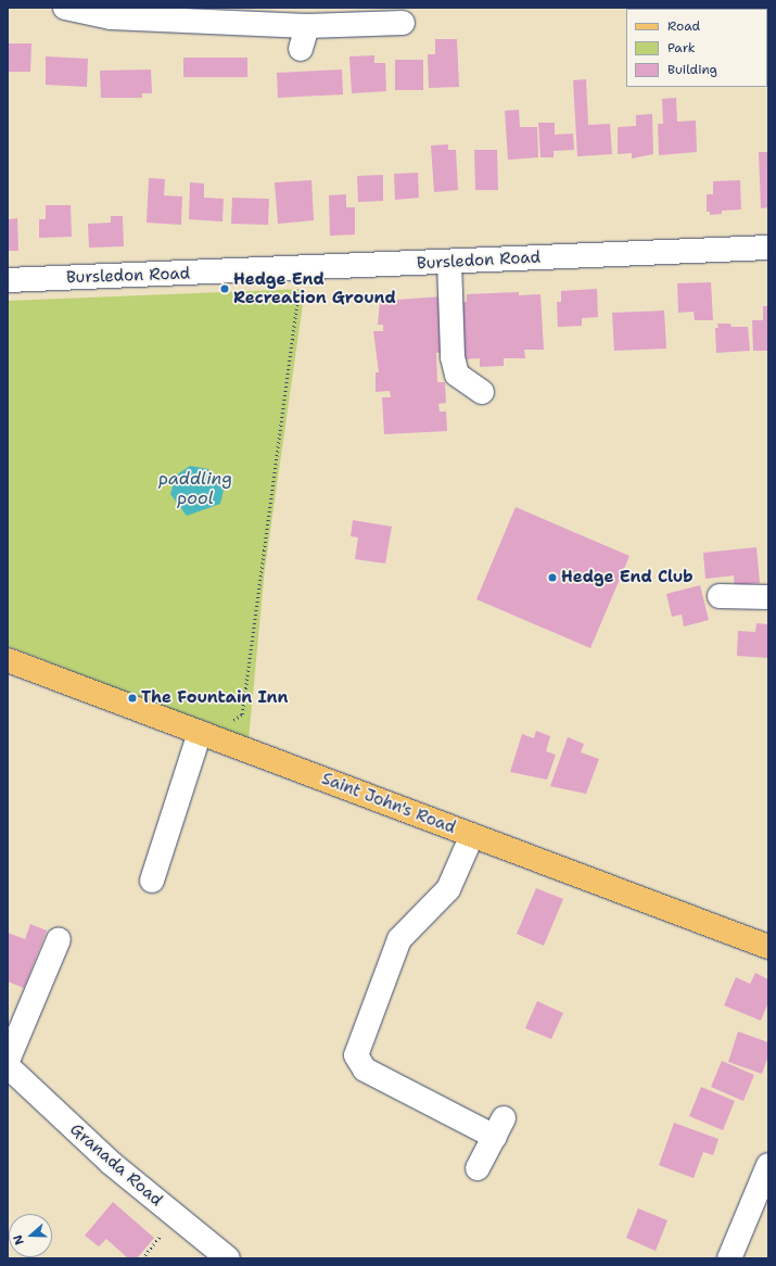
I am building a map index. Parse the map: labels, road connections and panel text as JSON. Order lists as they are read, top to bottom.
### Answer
{
  "streets": {
    "main road": ["Saint John's Road"],
    "street": ["Bursledon Road", "Granada Road"]
  },
  "water": ["paddling pool"],
  "places": ["Hedge End Recreation Ground", "Hedge End Club", "The Fountain Inn"],
  "legend": ["Road", "Park", "Building"],
  "north": "left"
}
